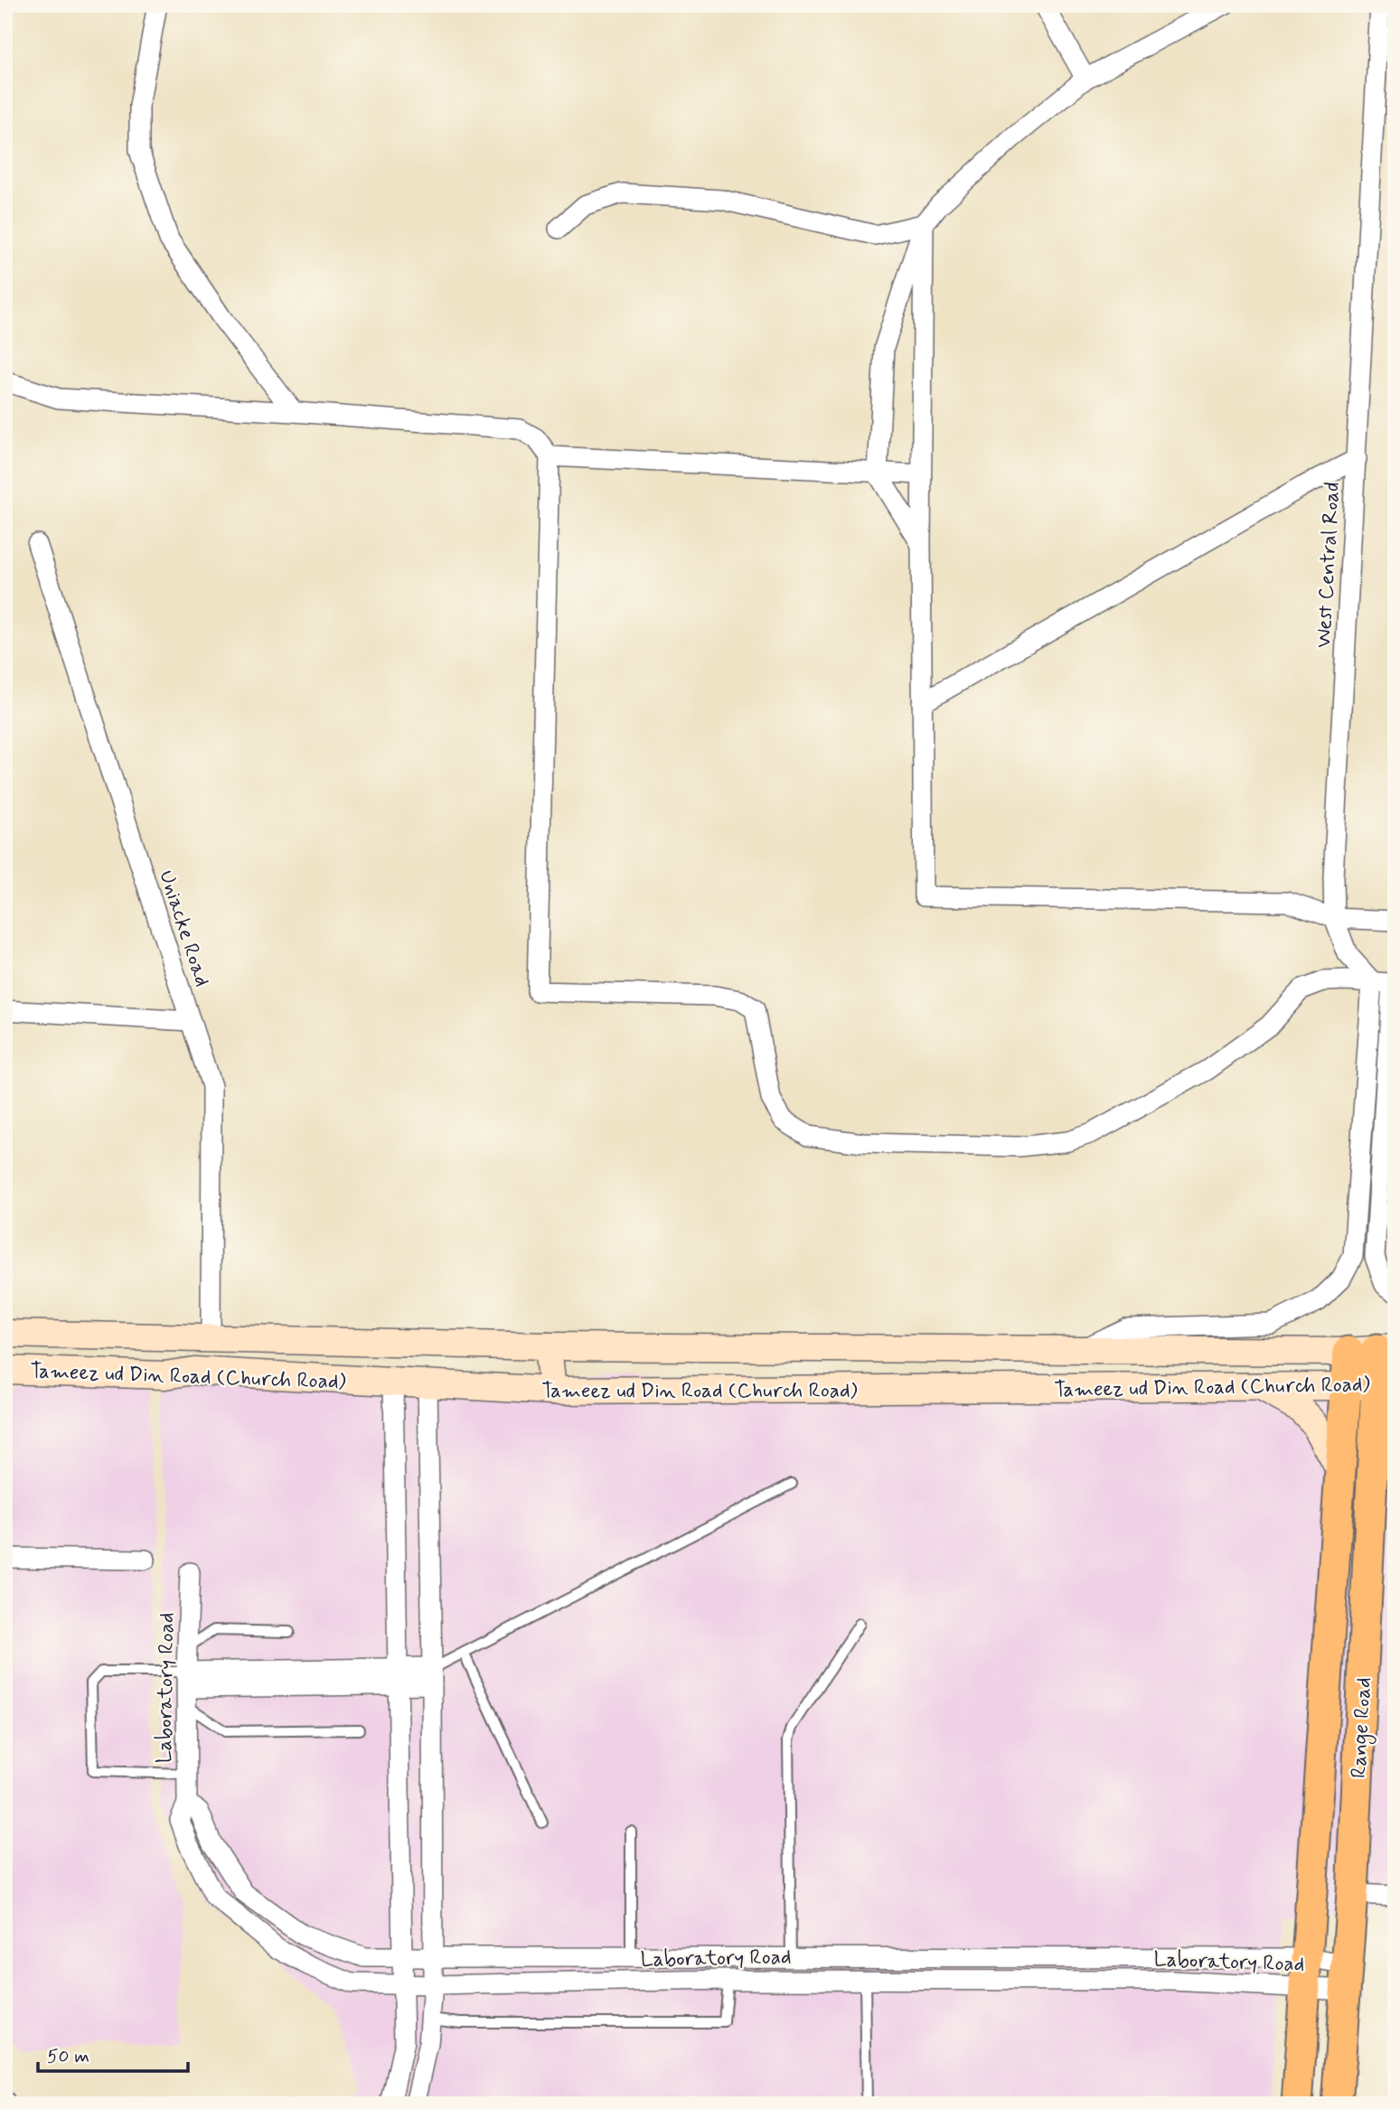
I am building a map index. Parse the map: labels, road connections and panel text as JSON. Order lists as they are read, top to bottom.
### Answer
{
  "streets": {
    "main road": ["Tameez ud Din Road (Church Road)", "Range Road"],
    "street": ["West Central Road", "Uniacke Road", "Laboratory Road"]
  },
  "crossings": [
    ["Uniacke Road", "Tameez ud Din Road (Church Road)"],
    ["Tameez ud Din Road (Church Road)", "Range Road"],
    ["Laboratory Road", "Range Road"]
  ],
  "scale_bar": "50 m"
}
